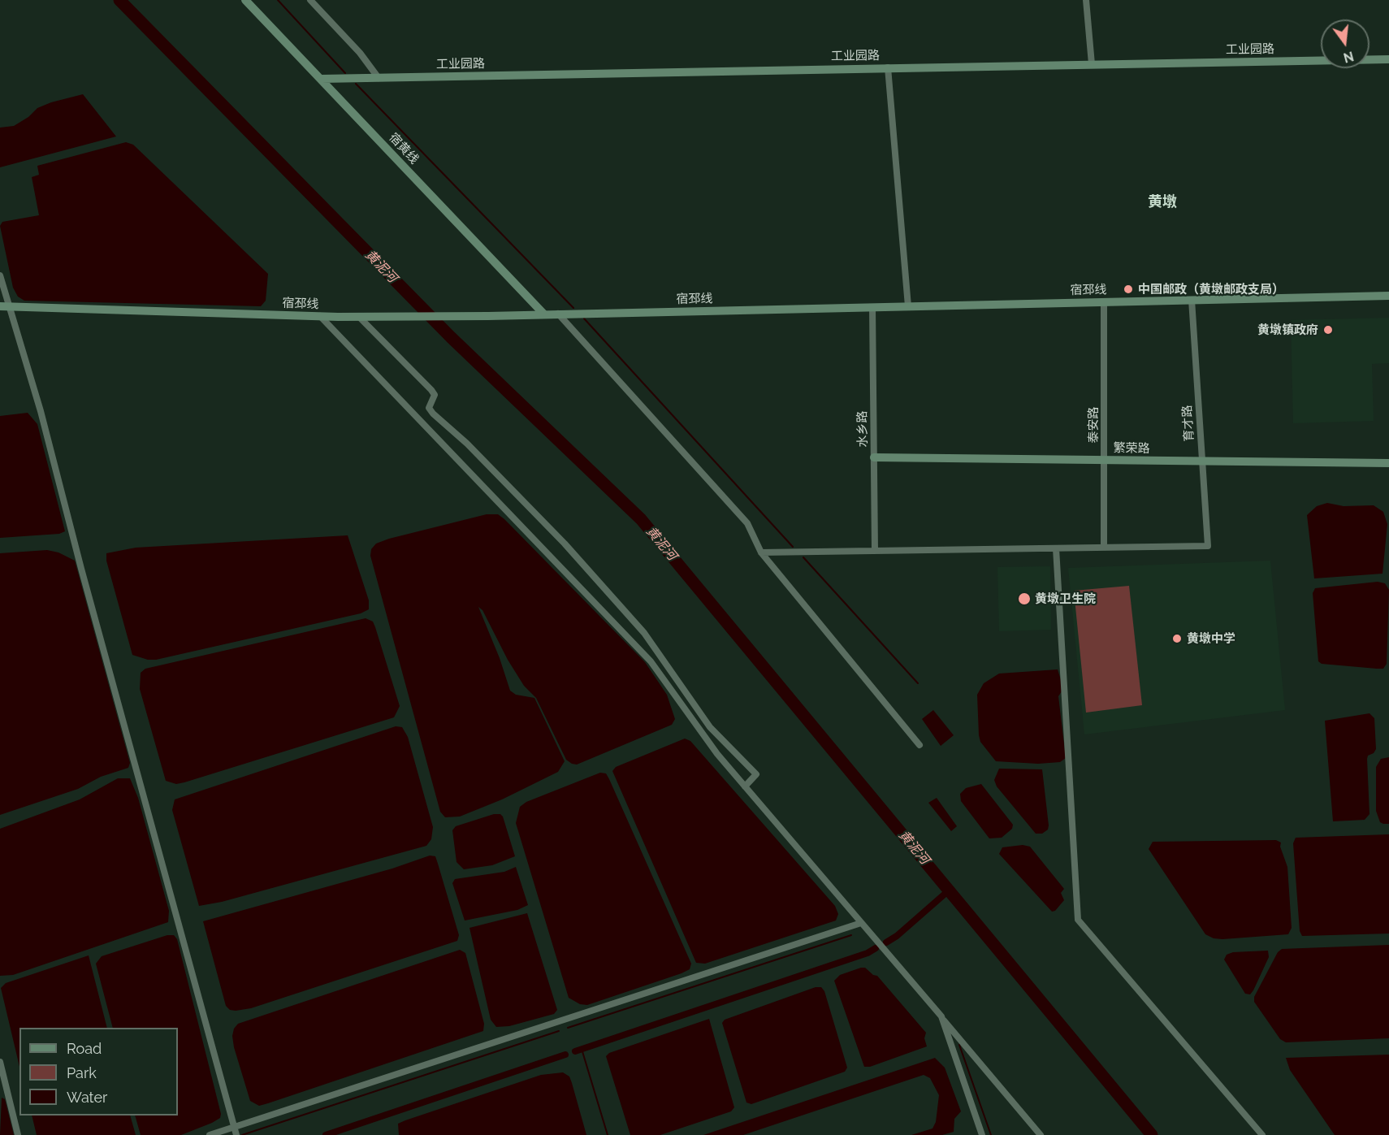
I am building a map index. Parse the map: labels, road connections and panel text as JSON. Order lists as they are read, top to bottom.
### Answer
{
  "streets": {
    "street": [
      "工业园路",
      "宿黄线",
      "宿邳线",
      "育才路",
      "泰安路",
      "水乡路",
      "繁荣路"
    ]
  },
  "crossings": [
    ["工业园路", "宿黄线"],
    ["宿黄线", "宿邳线"],
    ["宿邳线", "育才路"],
    ["宿邳线", "泰安路"],
    ["宿邳线", "水乡路"],
    ["育才路", "泰安路"],
    ["育才路", "繁荣路"],
    ["泰安路", "繁荣路"],
    ["水乡路", "繁荣路"]
  ],
  "districts": ["黄墩"],
  "water": ["黄泥河"],
  "places": [
    "中国邮政（黄墩邮政支局）",
    "黄墩镇政府",
    "黄墩卫生院",
    "黄墩中学"
  ],
  "legend": ["Road", "Park", "Water"],
  "north": "bottom"
}
